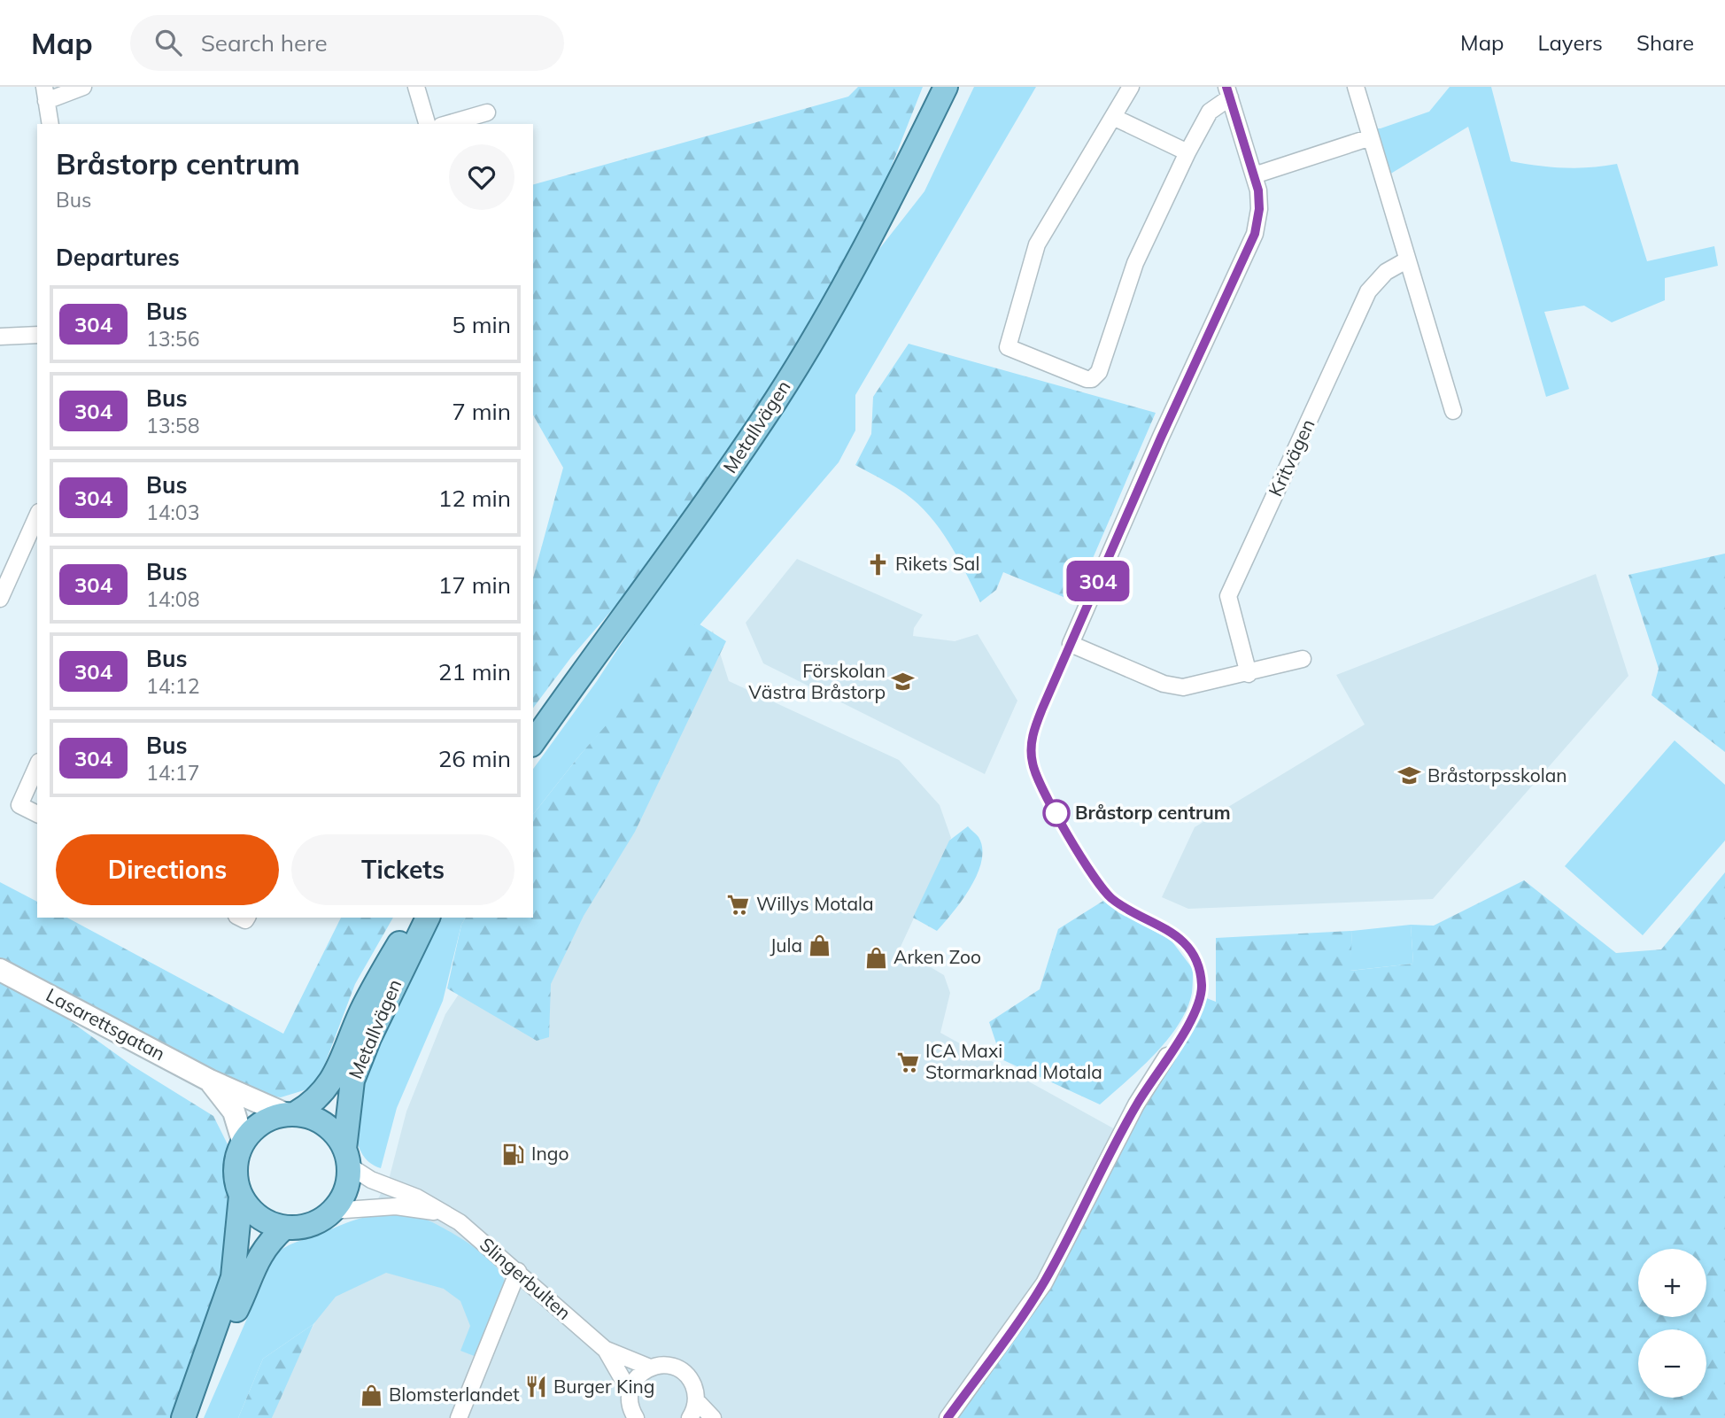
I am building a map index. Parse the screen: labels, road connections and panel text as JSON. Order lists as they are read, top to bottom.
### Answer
{
  "streets": {
    "main road": ["Metallvägen"],
    "street": ["Kritvägen", "Lasarettsgatan", "Slingerbulten"]
  },
  "crossings": [
    ["Metallvägen", "Lasarettsgatan"],
    ["Metallvägen", "Slingerbulten"],
    ["Lasarettsgatan", "Slingerbulten"]
  ],
  "places": {
    "church": ["Rikets Sal"],
    "school or university": ["Förskolan Västra Bråstorp", "Bråstorpsskolan"],
    "other": ["Bråstorp centrum"],
    "supermarket": ["Willys Motala", "ICA Maxi Stormarknad Motala"],
    "shop": ["Jula", "Arken Zoo", "Blomsterlandet"],
    "fuel station": ["Ingo"],
    "restaurant": ["Burger King"]
  },
  "lines": ["bus line 304"],
  "page": {
    "header": "Map",
    "search": "Search here",
    "nav": ["Map", "Layers", "Share"],
    "on_map": "304",
    "heading": [
      ["Bråstorp centrum", "Bus"],
      "Departures"
    ],
    "list": [
      {
        "mark": "304",
        "name": "Bus",
        "note": "13:56",
        "value": "5 min"
      },
      {
        "mark": "304",
        "name": "Bus",
        "note": "13:58",
        "value": "7 min"
      },
      {
        "mark": "304",
        "name": "Bus",
        "note": "14:03",
        "value": "12 min"
      },
      {
        "mark": "304",
        "name": "Bus",
        "note": "14:08",
        "value": "17 min"
      },
      {
        "mark": "304",
        "name": "Bus",
        "note": "14:12",
        "value": "21 min"
      },
      {
        "mark": "304",
        "name": "Bus",
        "note": "14:17",
        "value": "26 min"
      }
    ],
    "buttons": ["Directions", "Tickets"],
    "map_buttons": ["+", "−"]
  }
}
